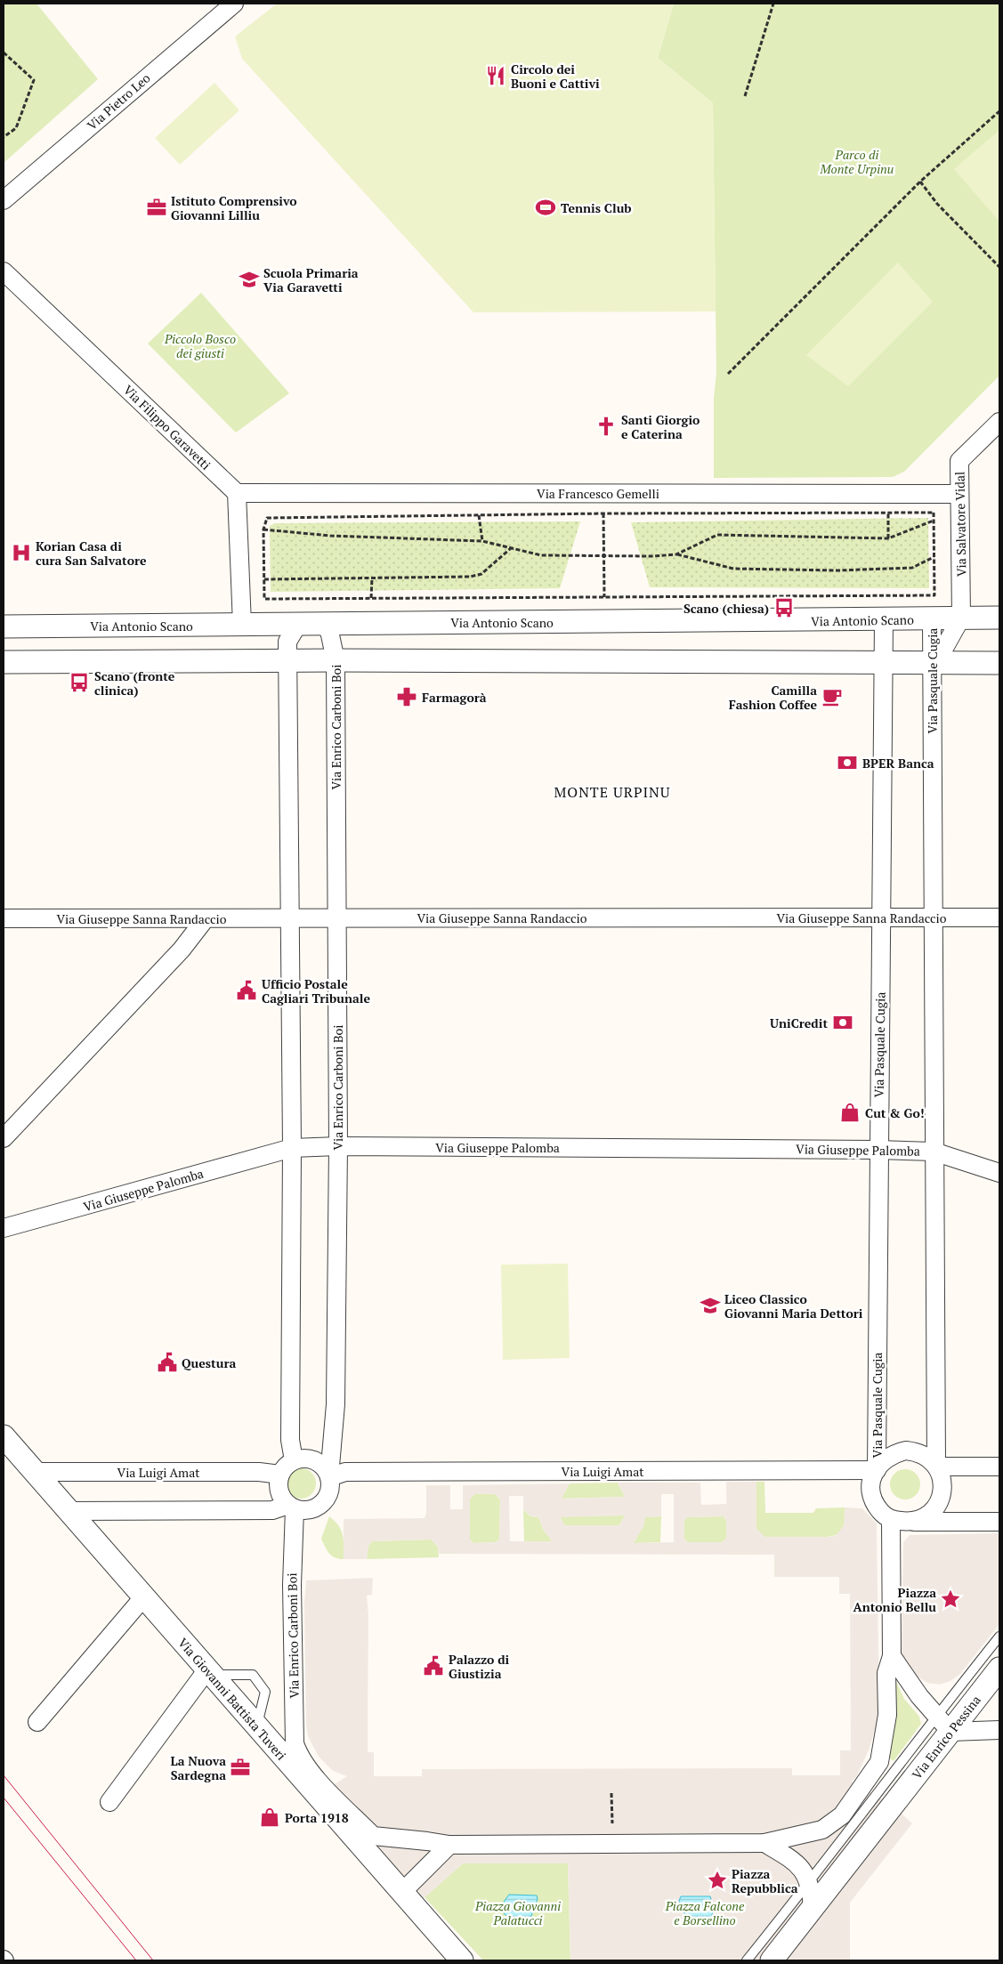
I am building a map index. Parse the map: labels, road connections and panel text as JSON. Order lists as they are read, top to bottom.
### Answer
{
  "streets": {
    "street": [
      "Via Pietro Leo",
      "Via Filippo Garavetti",
      "Via Francesco Gemelli",
      "Via Salvatore Vidal",
      "Via Antonio Scano",
      "Via Pasquale Cugia",
      "Via Enrico Carboni Boi",
      "Via Giuseppe Sanna Randaccio",
      "Via Giuseppe Palomba",
      "Via Luigi Amat",
      "Via Giovanni Battista Tuveri",
      "Via Enrico Pessina"
    ]
  },
  "crossings": [
    ["Via Filippo Garavetti", "Via Francesco Gemelli"],
    ["Via Francesco Gemelli", "Via Salvatore Vidal"],
    ["Via Salvatore Vidal", "Via Antonio Scano"],
    ["Via Antonio Scano", "Via Pasquale Cugia"],
    ["Via Antonio Scano", "Via Enrico Carboni Boi"],
    ["Via Pasquale Cugia", "Via Giuseppe Sanna Randaccio"],
    ["Via Pasquale Cugia", "Via Giuseppe Palomba"],
    ["Via Pasquale Cugia", "Via Luigi Amat"],
    ["Via Enrico Carboni Boi", "Via Giuseppe Sanna Randaccio"],
    ["Via Enrico Carboni Boi", "Via Giuseppe Palomba"],
    ["Via Enrico Carboni Boi", "Via Luigi Amat"],
    ["Via Enrico Carboni Boi", "Via Giovanni Battista Tuveri"],
    ["Via Luigi Amat", "Via Giovanni Battista Tuveri"]
  ],
  "districts": ["MONTE URPINU"],
  "parks": [
    "Parco di Monte Urpinu",
    "Piccolo Bosco dei giusti",
    "Piazza Giovanni Palatucci",
    "Piazza Falcone e Borsellino"
  ],
  "places": {
    "restaurant": ["Circolo dei Buoni e Cattivi"],
    "office": ["Istituto Comprensivo Giovanni Lilliu", "La Nuova Sardegna"],
    "sports": ["Tennis Club"],
    "school or university": ["Scuola Primaria Via Garavetti", "Liceo Classico Giovanni Maria Dettori"],
    "church": ["Santi Giorgio e Caterina"],
    "hospital": ["Korian Casa di cura San Salvatore"],
    "bus stop": ["Scano (chiesa)", "Scano (fronte clinica)"],
    "pharmacy": ["Farmagorà"],
    "cafe": ["Camilla Fashion Coffee"],
    "bank": ["BPER Banca", "UniCredit"],
    "public building": ["Ufficio Postale Cagliari Tribunale", "Questura", "Palazzo di Giustizia"],
    "shop": ["Cut & Go!", "Porta 1918"],
    "place": ["Piazza Antonio Bellu", "Piazza Repubblica"]
  }
}
